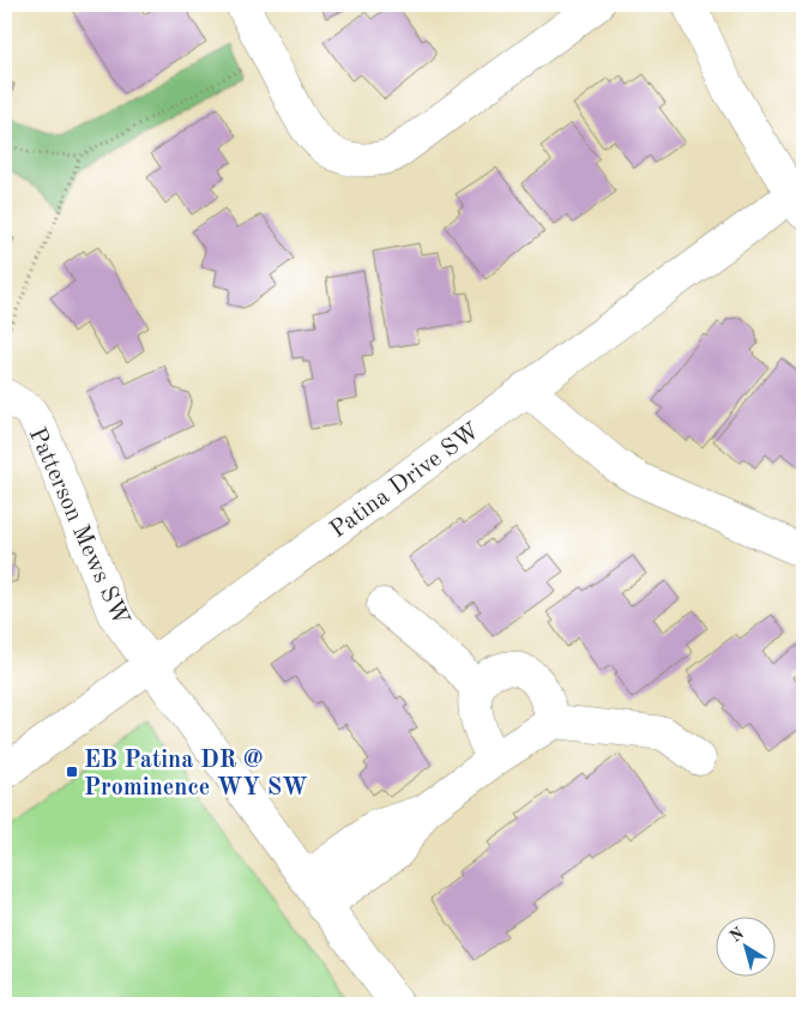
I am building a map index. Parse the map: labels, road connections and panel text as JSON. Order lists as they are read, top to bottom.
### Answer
{
  "streets": {
    "street": ["Patina Drive SW", "Patterson Mews SW"]
  },
  "crossings": [
    ["Patina Drive SW", "Patterson Mews SW"]
  ],
  "places": {
    "transit": ["EB Patina DR @ Prominence WY SW"]
  },
  "north": "top left"
}
